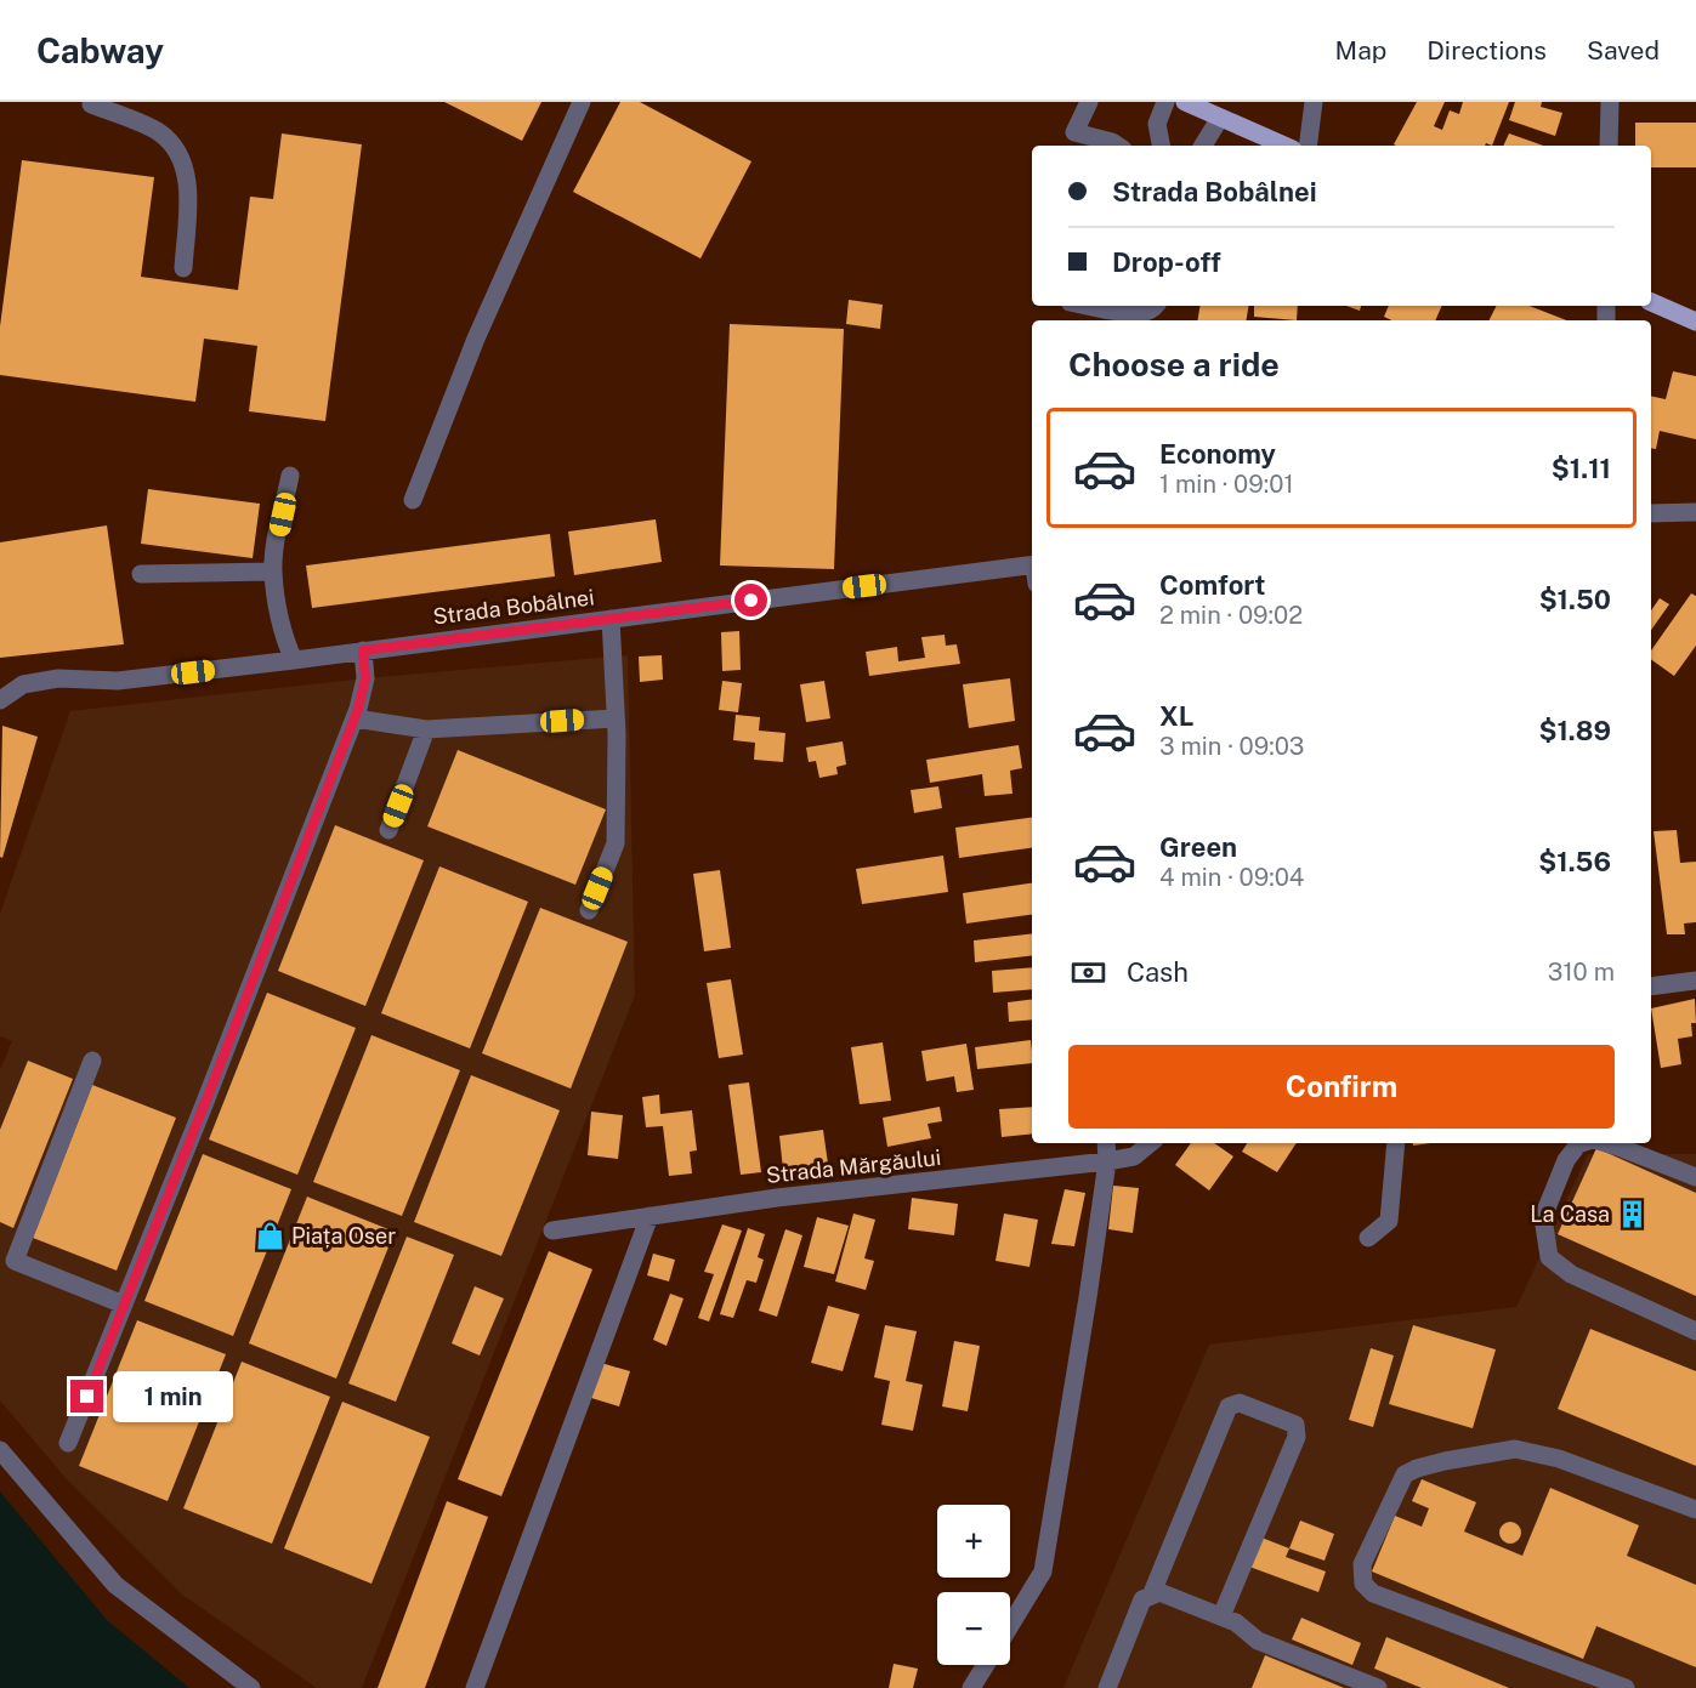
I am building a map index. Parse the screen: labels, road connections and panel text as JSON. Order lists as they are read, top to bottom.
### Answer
{
  "streets": {
    "street": ["Strada Bobâlnei", "Strada Mărgăului"]
  },
  "places": {
    "building": ["La Casa"],
    "shop": ["Piața Oser"]
  },
  "page": {
    "header": "Cabway",
    "nav": ["Map", "Directions", "Saved"],
    "banner": ["Strada Bobâlnei", "Drop-off"],
    "heading": "Choose a ride",
    "list": [
      {
        "name": "Economy",
        "note": "1 min · 09:01",
        "value": "$1.11"
      },
      {
        "name": "Comfort",
        "note": "2 min · 09:02",
        "value": "$1.50"
      },
      {
        "name": "XL",
        "note": "3 min · 09:03",
        "value": "$1.89"
      },
      {
        "name": "Green",
        "note": "4 min · 09:04",
        "value": "$1.56"
      }
    ],
    "pay": ["Cash", "310 m"],
    "buttons": "Confirm",
    "bubble": "1 min",
    "map_buttons": ["+", "−"]
  }
}
